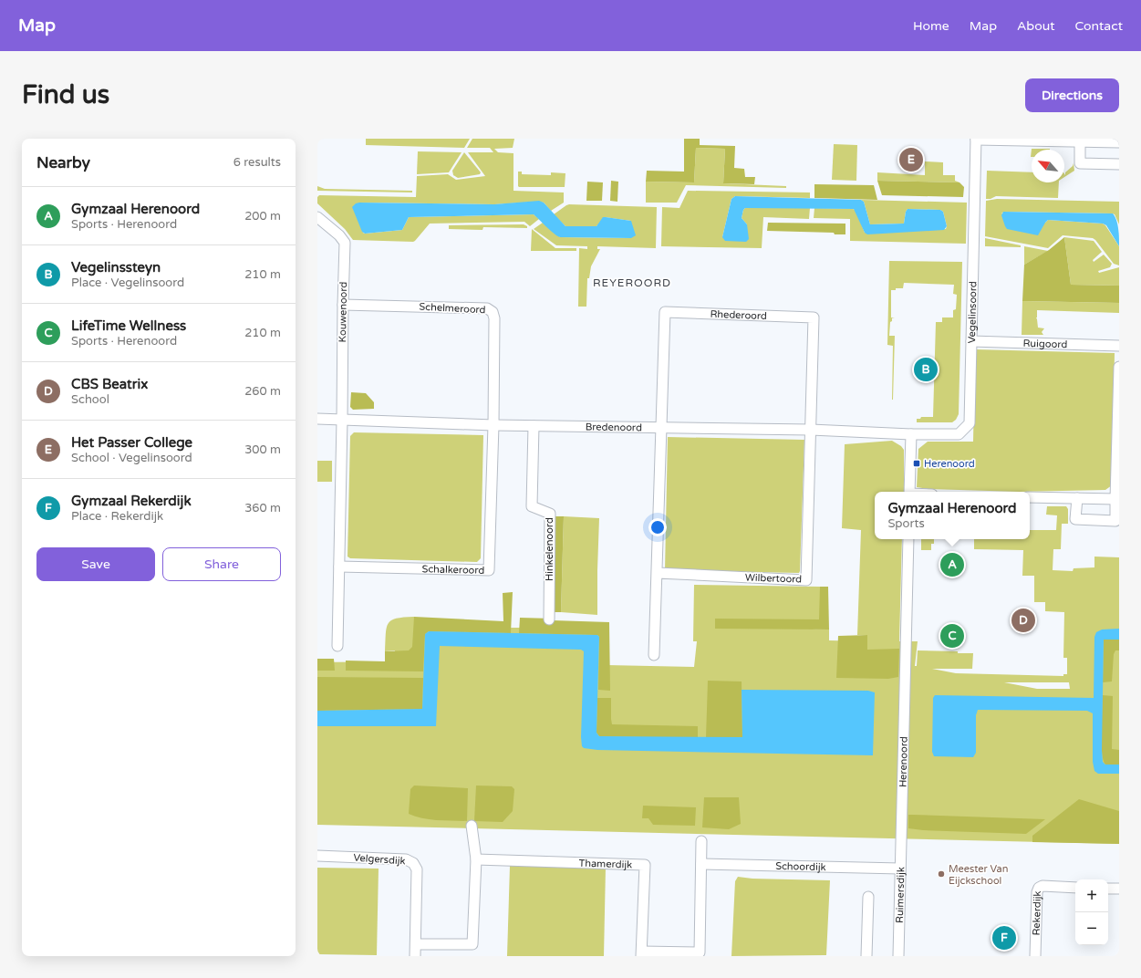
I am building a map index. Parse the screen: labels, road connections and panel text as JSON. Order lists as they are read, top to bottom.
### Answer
{
  "streets": {
    "street": [
      "Schelmeroord",
      "Kouwenoord",
      "Vegelinsoord",
      "Rhederoord",
      "Ruigoord",
      "Bredenoord",
      "Hinkelenoord",
      "Schalkeroord",
      "Wilbertoord",
      "Herenoord",
      "Velgersdijk",
      "Thamerdijk",
      "Schoordijk",
      "Ruimersdijk",
      "Rekerdijk"
    ]
  },
  "crossings": [
    ["Schelmeroord", "Kouwenoord"],
    ["Schelmeroord", "Bredenoord"],
    ["Schelmeroord", "Schalkeroord"],
    ["Kouwenoord", "Bredenoord"],
    ["Vegelinsoord", "Ruigoord"],
    ["Vegelinsoord", "Bredenoord"],
    ["Rhederoord", "Bredenoord"],
    ["Rhederoord", "Wilbertoord"],
    ["Bredenoord", "Hinkelenoord"],
    ["Bredenoord", "Schalkeroord"],
    ["Bredenoord", "Wilbertoord"],
    ["Herenoord", "Ruimersdijk"],
    ["Schoordijk", "Ruimersdijk"]
  ],
  "districts": ["REYEROORD"],
  "places": {
    "transit": ["Herenoord"],
    "other": ["Meester Van Eijckschool"]
  },
  "north": "top left",
  "page": {
    "header": "Map",
    "nav": [
      "Home",
      "Map",
      "About",
      "Contact"
    ],
    "buttons": [
      "Directions",
      ["Save", "Share"]
    ],
    "title": "Find us",
    "heading": ["Nearby", "6 results"],
    "pins": [
      "E",
      "B",
      "A",
      "D",
      "C",
      "F"
    ],
    "list": [
      {
        "mark": "A",
        "name": "Gymzaal Herenoord",
        "note": "Sports · Herenoord",
        "value": "200 m"
      },
      {
        "mark": "B",
        "name": "Vegelinssteyn",
        "note": "Place · Vegelinsoord",
        "value": "210 m"
      },
      {
        "mark": "C",
        "name": "LifeTime Wellness",
        "note": "Sports · Herenoord",
        "value": "210 m"
      },
      {
        "mark": "D",
        "name": "CBS Beatrix",
        "note": "School",
        "value": "260 m"
      },
      {
        "mark": "E",
        "name": "Het Passer College",
        "note": "School · Vegelinsoord",
        "value": "300 m"
      },
      {
        "mark": "F",
        "name": "Gymzaal Rekerdijk",
        "note": "Place · Rekerdijk",
        "value": "360 m"
      }
    ],
    "popup": ["Gymzaal Herenoord", "Sports"],
    "map_buttons": ["+", "−"]
  }
}
